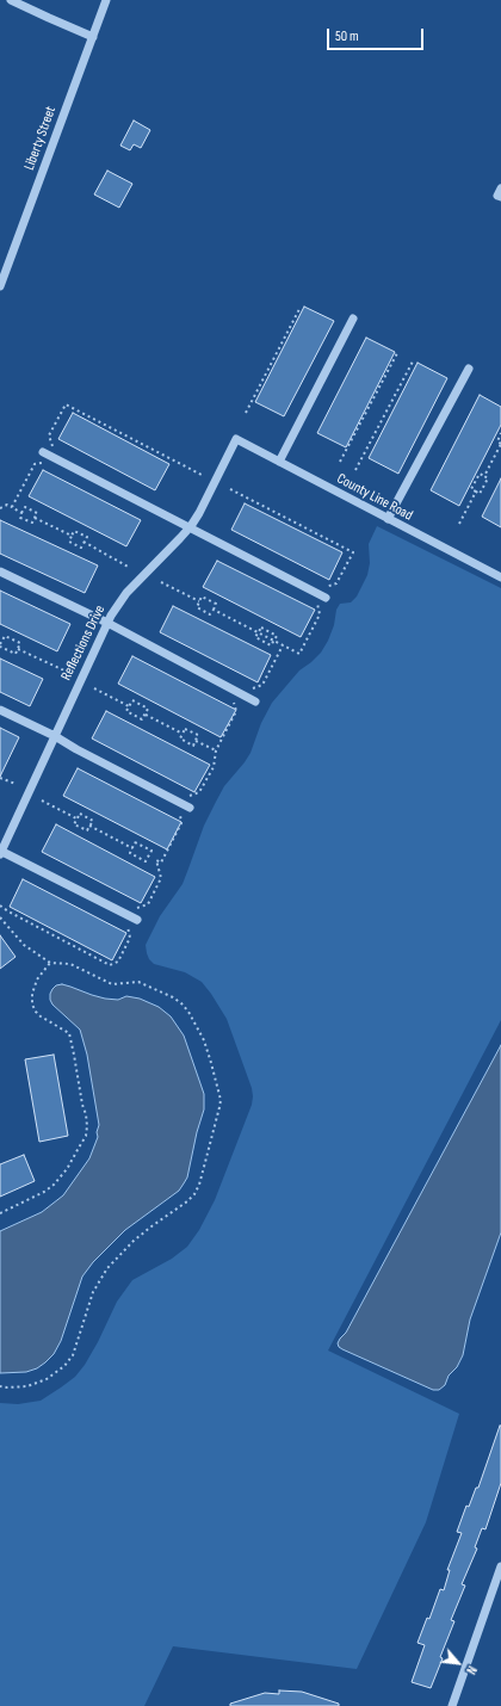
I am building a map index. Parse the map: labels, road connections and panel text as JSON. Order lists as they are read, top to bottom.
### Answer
{
  "streets": {
    "street": ["Liberty Street", "County Line Road", "Reflections Drive"]
  },
  "crossings": [
    ["County Line Road", "Reflections Drive"]
  ],
  "scale_bar": "50 m",
  "north": "bottom right"
}
